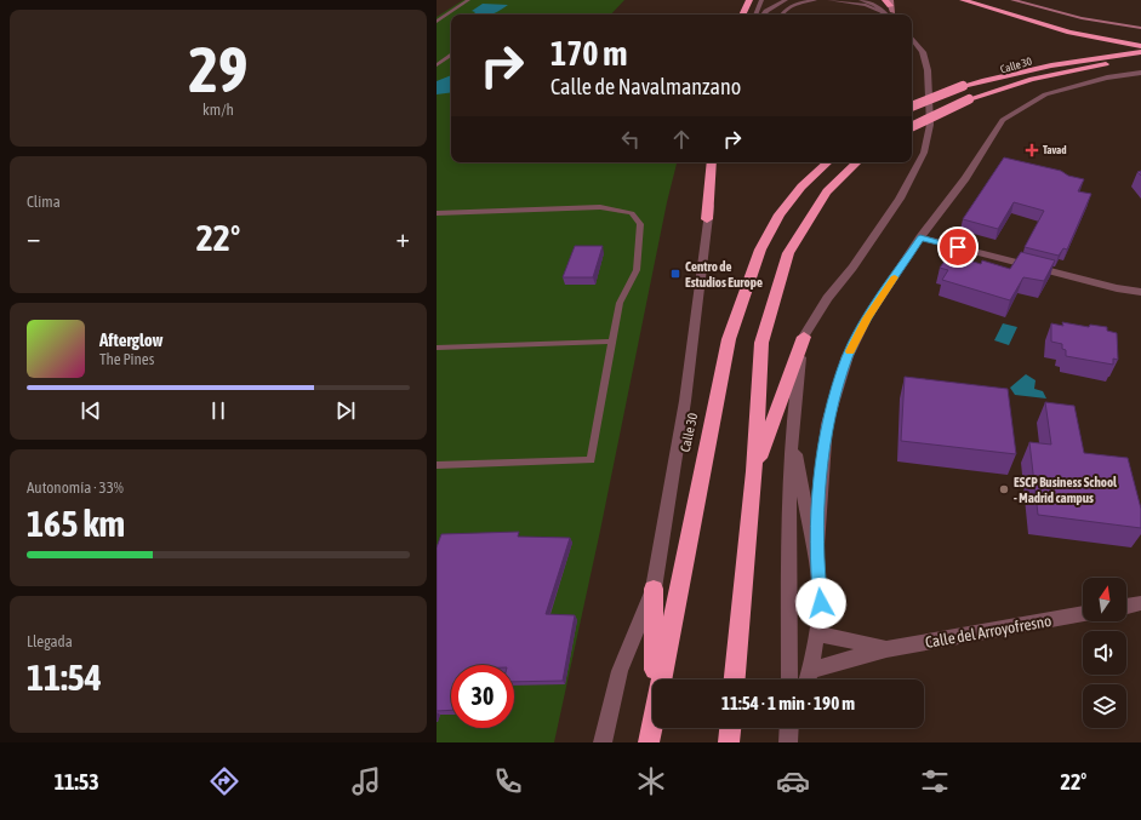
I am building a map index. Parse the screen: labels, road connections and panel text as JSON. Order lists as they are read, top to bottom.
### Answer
{
  "streets": {
    "highway": ["Calle 30"],
    "street": ["Calle del Arroyofresno"]
  },
  "places": {
    "health": ["Tavad"],
    "transit": ["Centro de Estudios Europe"],
    "other": ["ESCP Business School - Madrid campus"]
  },
  "north": "top",
  "page": {
    "tile": [
      ["29", "km/h"],
      "Clima",
      ["Autonomía · 33%", "165 km"],
      ["Llegada", "11:54"]
    ],
    "turn": ["170 m", "Calle de Navalmanzano"],
    "heat": ["−", "22°", "+"],
    "song": ["Afterglow", "The Pines"],
    "limit": "30",
    "trip": "11:54 · 1 min · 190 m",
    "tabs": ["11:53", "22°"]
  }
}
